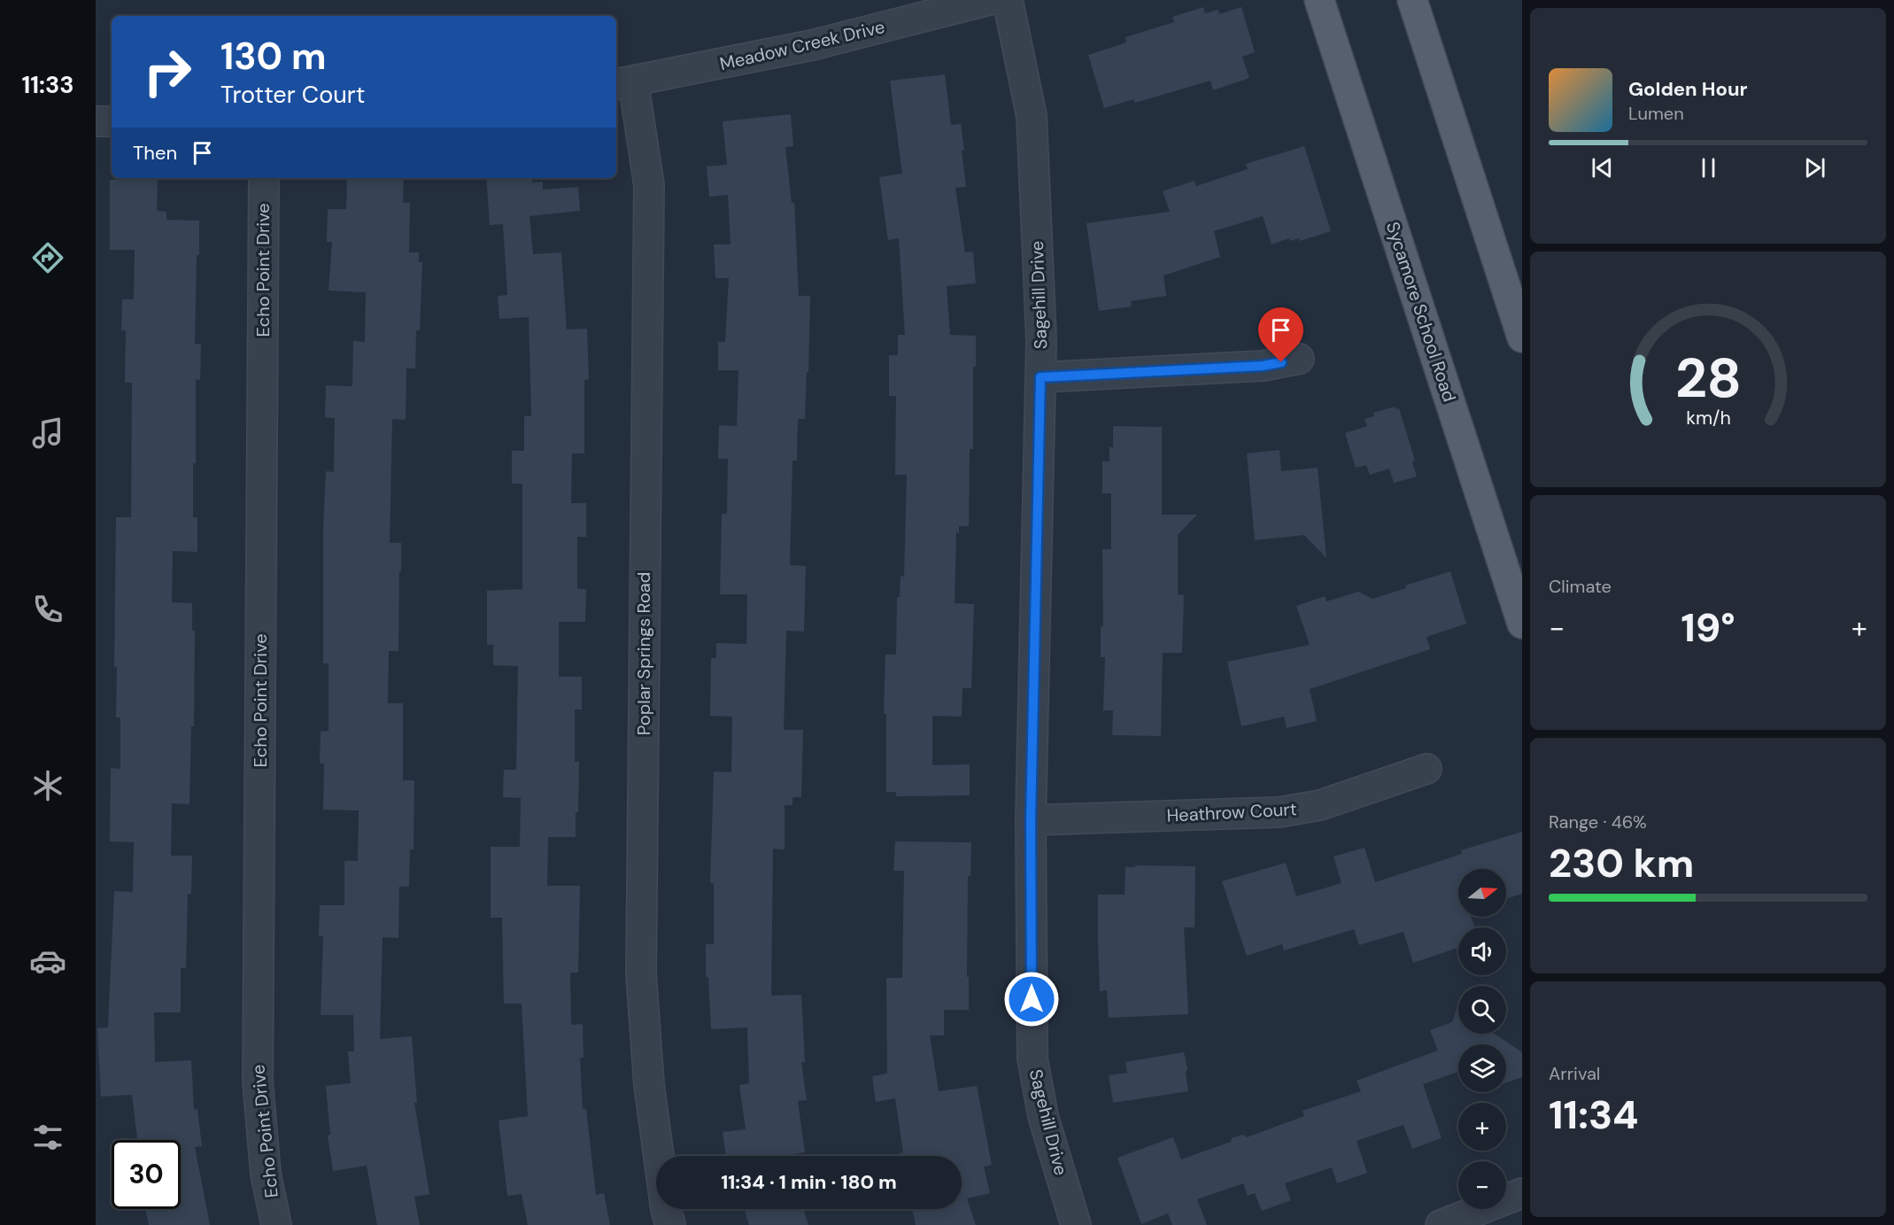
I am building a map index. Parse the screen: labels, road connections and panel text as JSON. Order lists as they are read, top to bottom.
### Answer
{
  "streets": {
    "main road": ["Sycamore School Road"],
    "street": [
      "Meadow Creek Drive",
      "Echo Point Drive",
      "Sagehill Drive",
      "Poplar Springs Road",
      "Heathrow Court"
    ]
  },
  "crossings": [
    ["Meadow Creek Drive", "Poplar Springs Road"],
    ["Sagehill Drive", "Heathrow Court"]
  ],
  "north": "right",
  "page": {
    "tabs": "11:33",
    "turn": ["130 m", "Trotter Court"],
    "song": ["Golden Hour", "Lumen"],
    "then": "Then",
    "tile": [
      "Climate",
      ["Range · 46%", "230 km"],
      ["Arrival", "11:34"]
    ],
    "heat": ["−", "19°", "+"],
    "map_buttons": ["+", "−"],
    "limit": "30",
    "trip": "11:34 · 1 min · 180 m",
    "gauge": ["28", "km/h"]
  }
}
